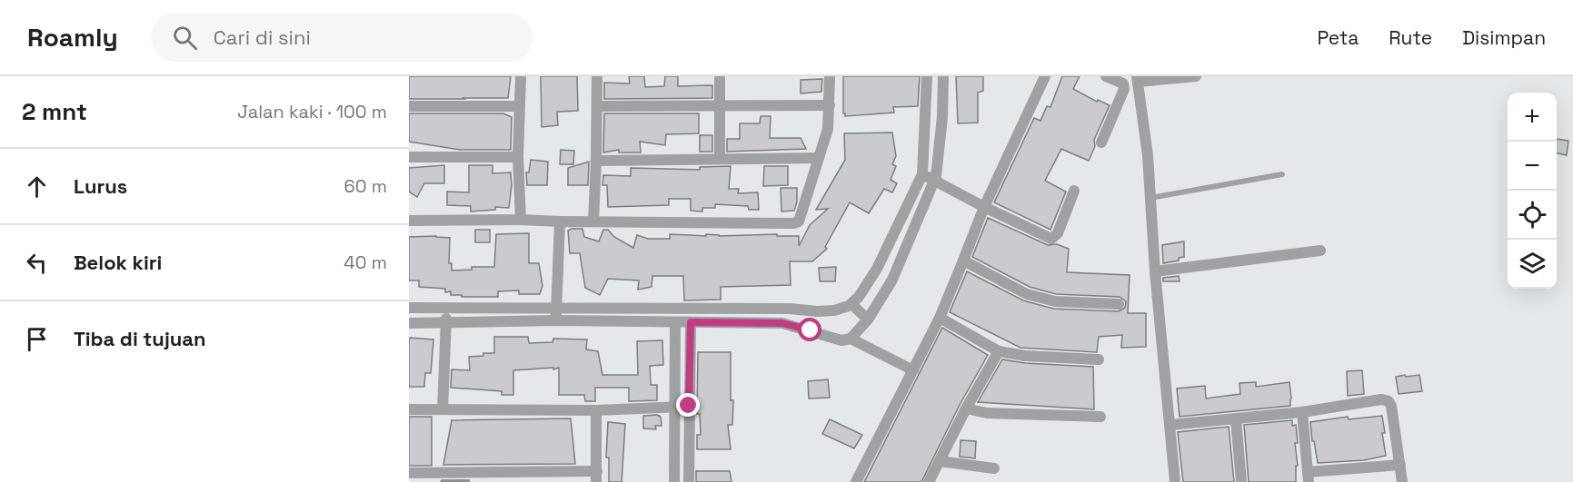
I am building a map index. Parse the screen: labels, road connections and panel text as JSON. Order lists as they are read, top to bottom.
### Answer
{
  "page": {
    "header": "Roamly",
    "search": "Cari di sini",
    "nav": ["Peta", "Rute", "Disimpan"],
    "heading": ["2 mnt", "Jalan kaki · 100 m"],
    "map_buttons": ["+", "−"],
    "list": [
      ["Lurus", "60 m"],
      ["Belok kiri", "40 m"],
      "Tiba di tujuan"
    ]
  }
}
